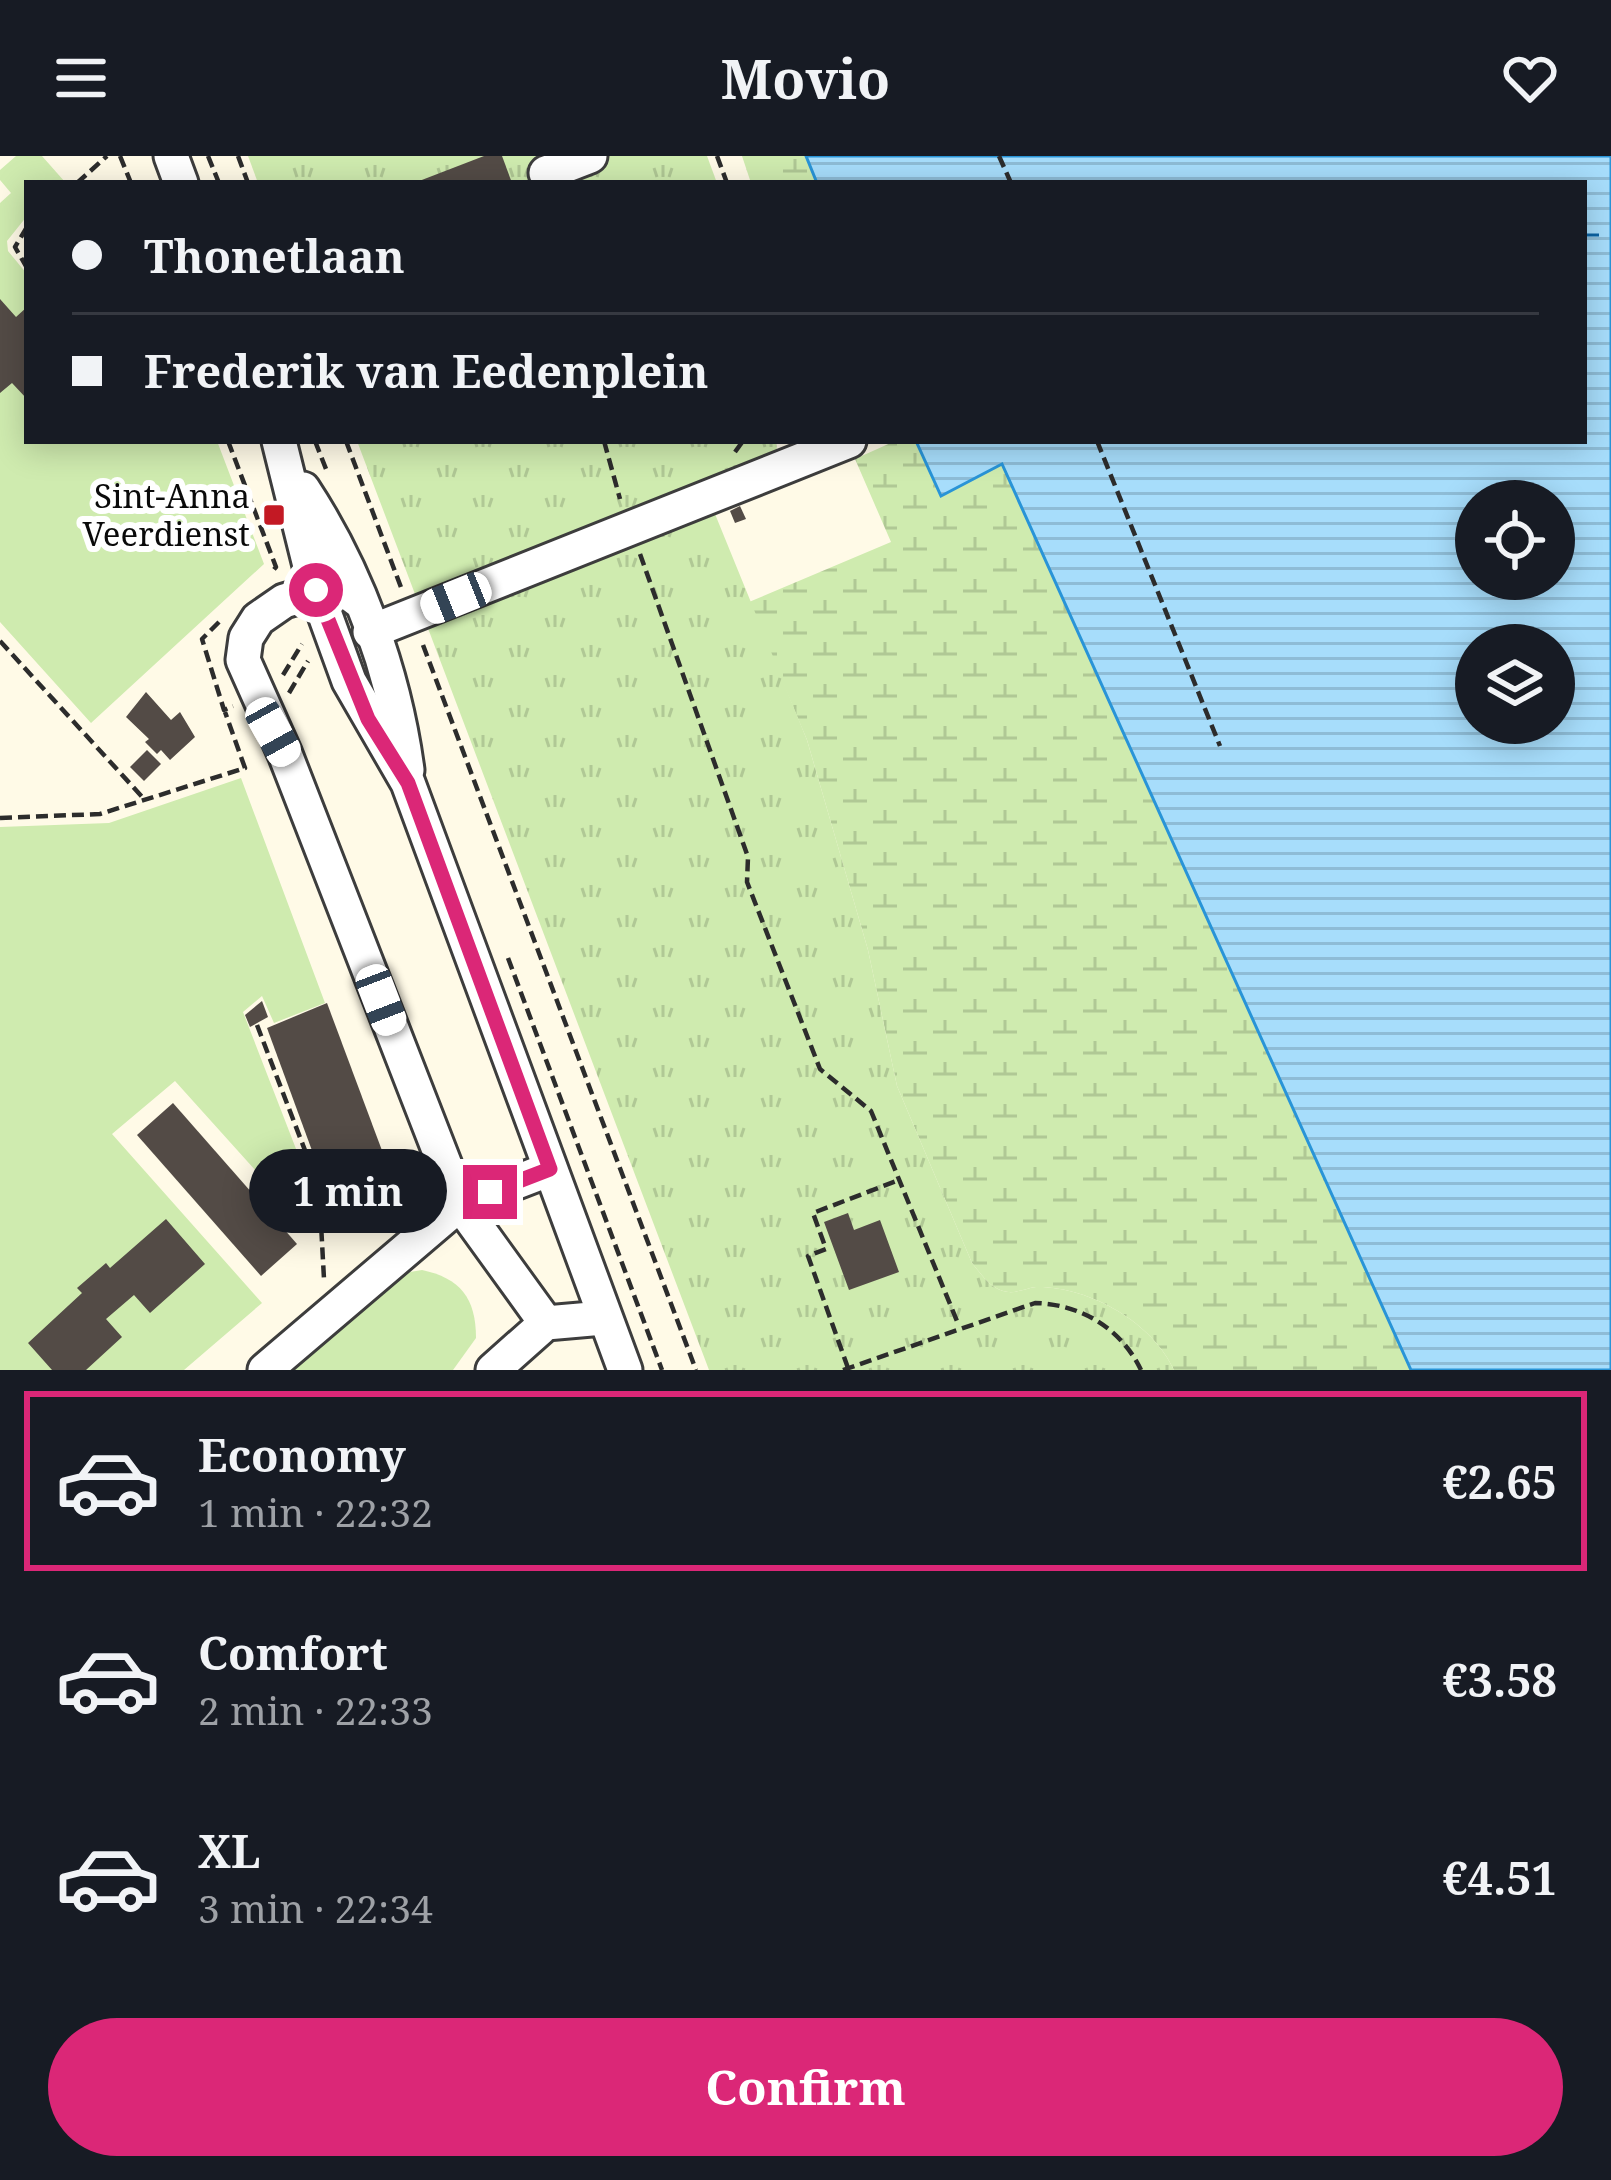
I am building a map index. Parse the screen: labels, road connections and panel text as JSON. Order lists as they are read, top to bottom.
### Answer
{
  "places": {
    "transit": ["Sint-Anna Veerdienst"]
  },
  "page": {
    "header": "Movio",
    "banner": ["Thonetlaan", "Frederik van Eedenplein"],
    "bubble": "1 min",
    "list": [
      {
        "name": "Economy",
        "note": "1 min · 22:32",
        "value": "€2.65"
      },
      {
        "name": "Comfort",
        "note": "2 min · 22:33",
        "value": "€3.58"
      },
      {
        "name": "XL",
        "note": "3 min · 22:34",
        "value": "€4.51"
      }
    ],
    "buttons": "Confirm"
  }
}
